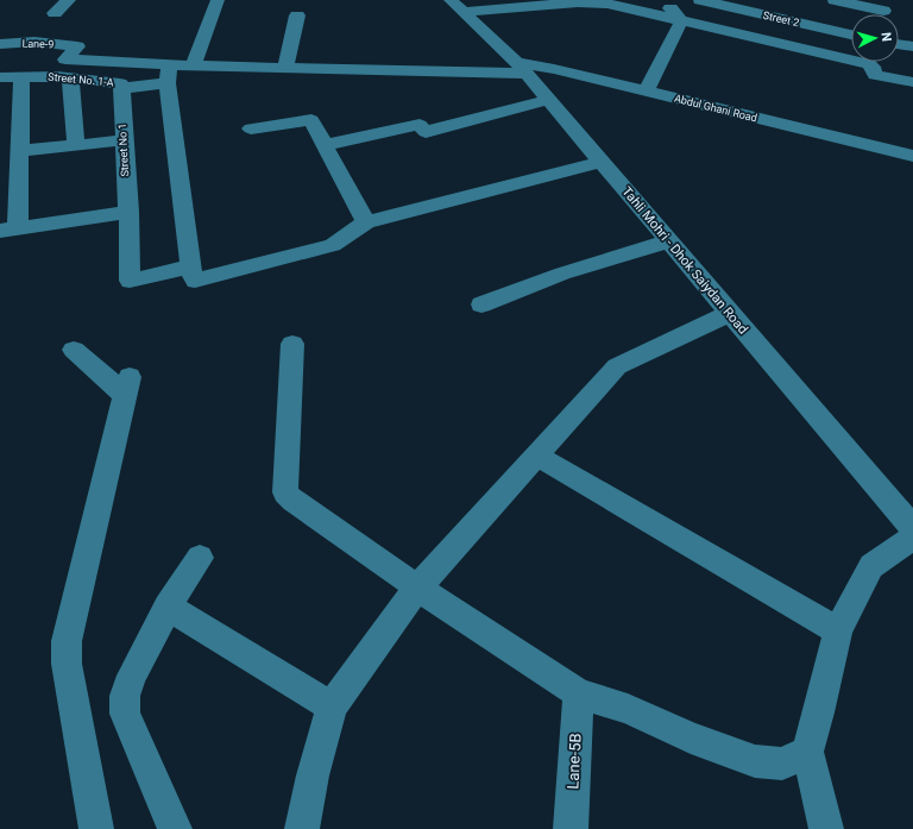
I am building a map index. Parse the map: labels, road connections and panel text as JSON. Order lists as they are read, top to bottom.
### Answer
{
  "streets": {
    "street": [
      "Street 2",
      "Lane-9",
      "Street No. 1-A",
      "Abdul Ghani Road",
      "Street No 1",
      "Tahli Mohri - Dhok Saiydan Road",
      "Lane-5B"
    ]
  },
  "crossings": [
    ["Lane-9", "Street No. 1-A"],
    ["Lane-9", "Abdul Ghani Road"],
    ["Street No. 1-A", "Abdul Ghani Road"],
    ["Street No. 1-A", "Street No 1"],
    ["Abdul Ghani Road", "Tahli Mohri - Dhok Saiydan Road"]
  ],
  "north": "right"
}
